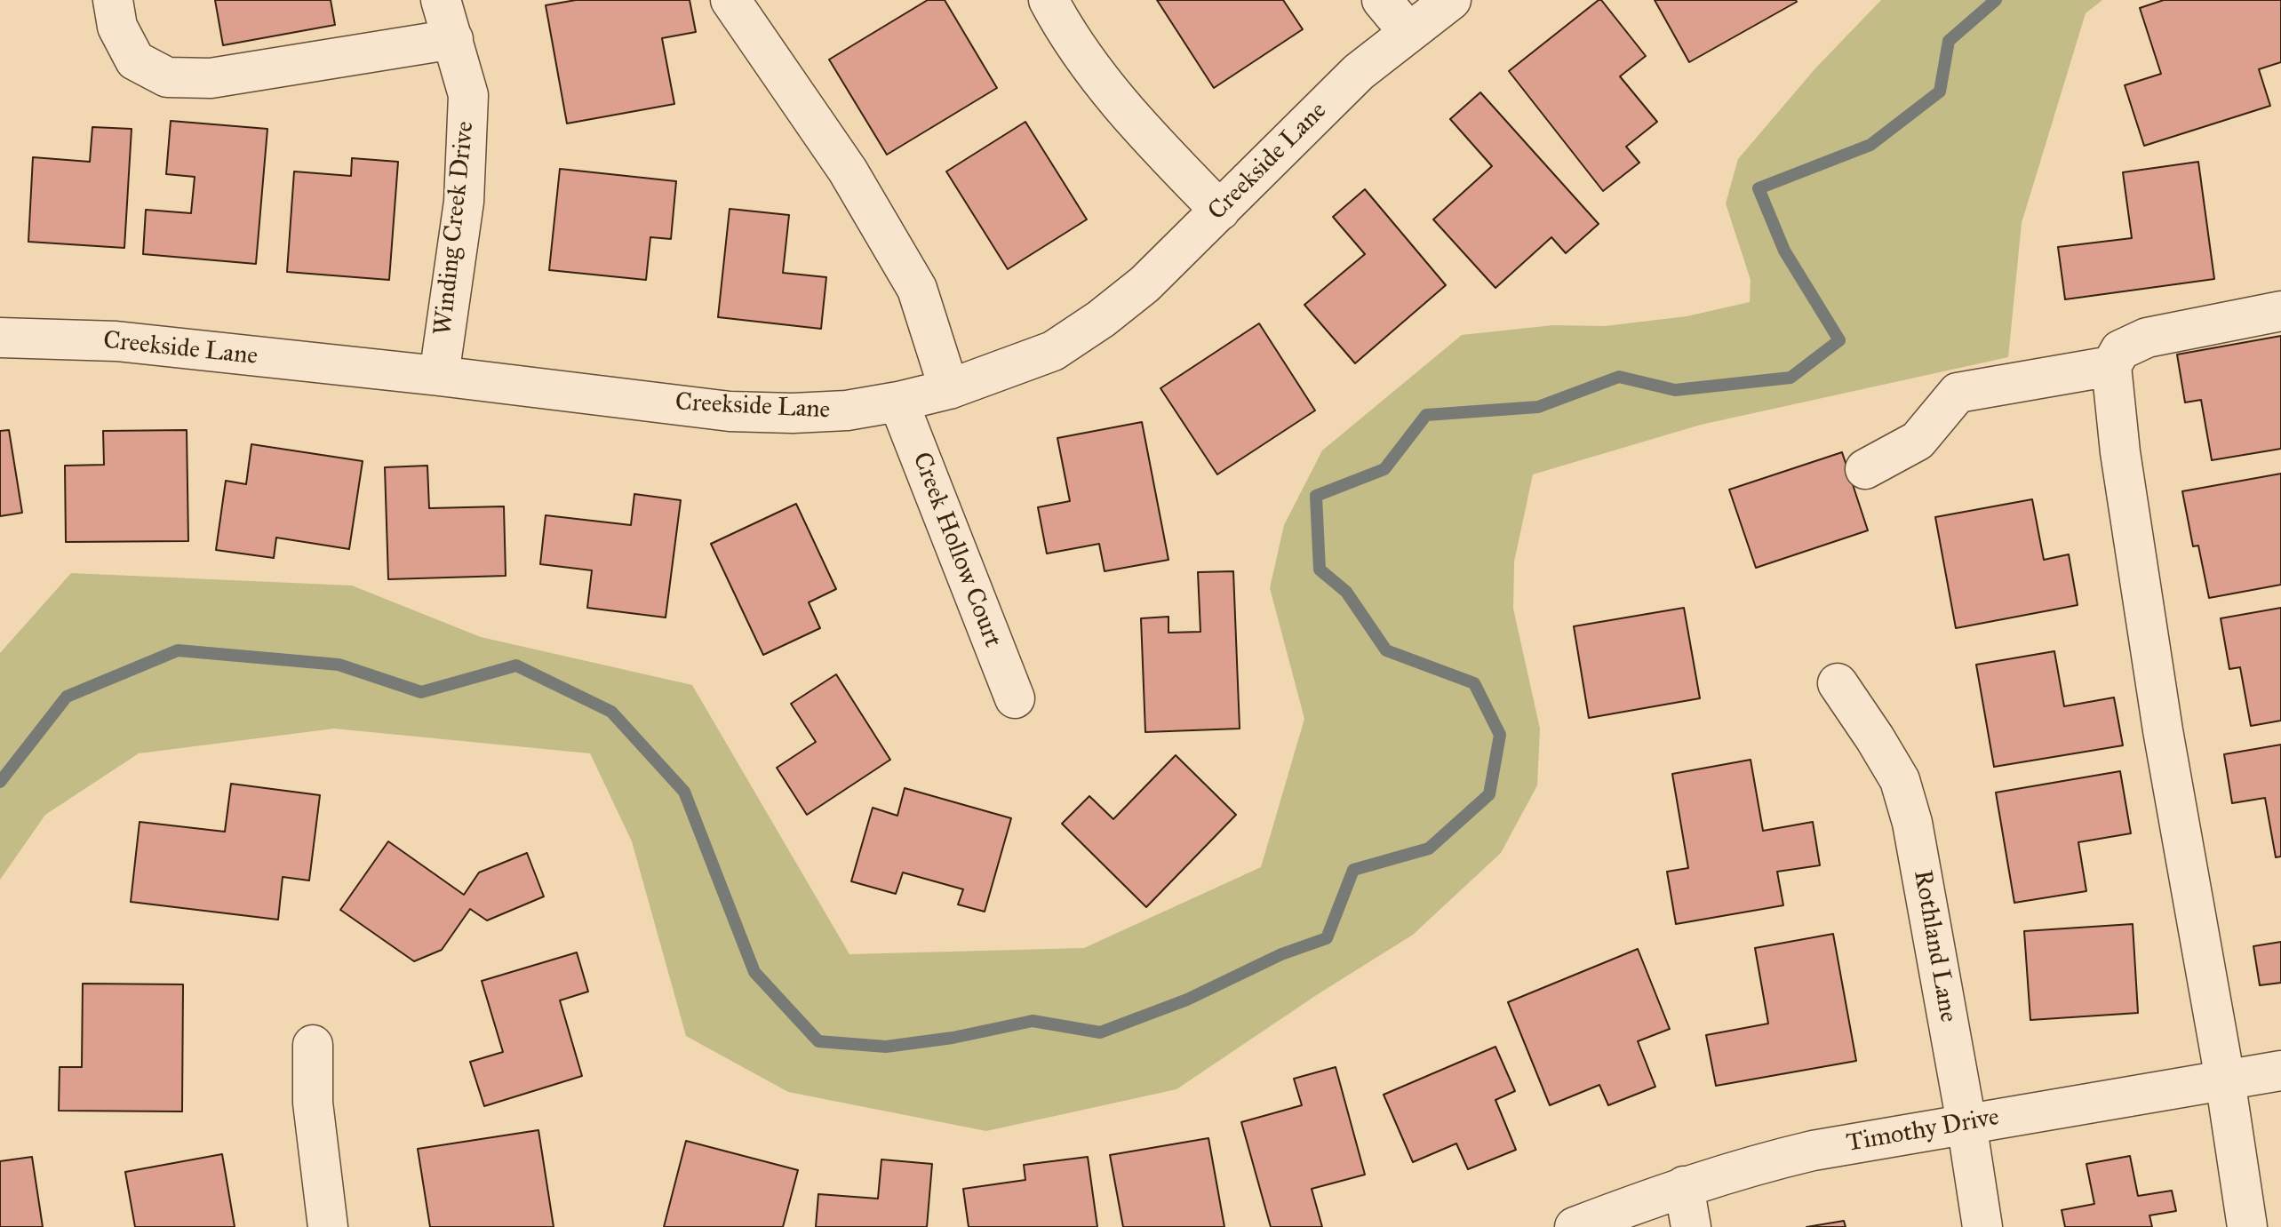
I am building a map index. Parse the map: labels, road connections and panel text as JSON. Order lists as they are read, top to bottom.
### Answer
{
  "streets": {
    "street": [
      "Creekside Lane",
      "Winding Creek Drive",
      "Creek Hollow Court",
      "Rothland Lane",
      "Timothy Drive"
    ]
  },
  "crossings": [
    ["Creekside Lane", "Winding Creek Drive"],
    ["Creekside Lane", "Creek Hollow Court"],
    ["Rothland Lane", "Timothy Drive"]
  ]
}
